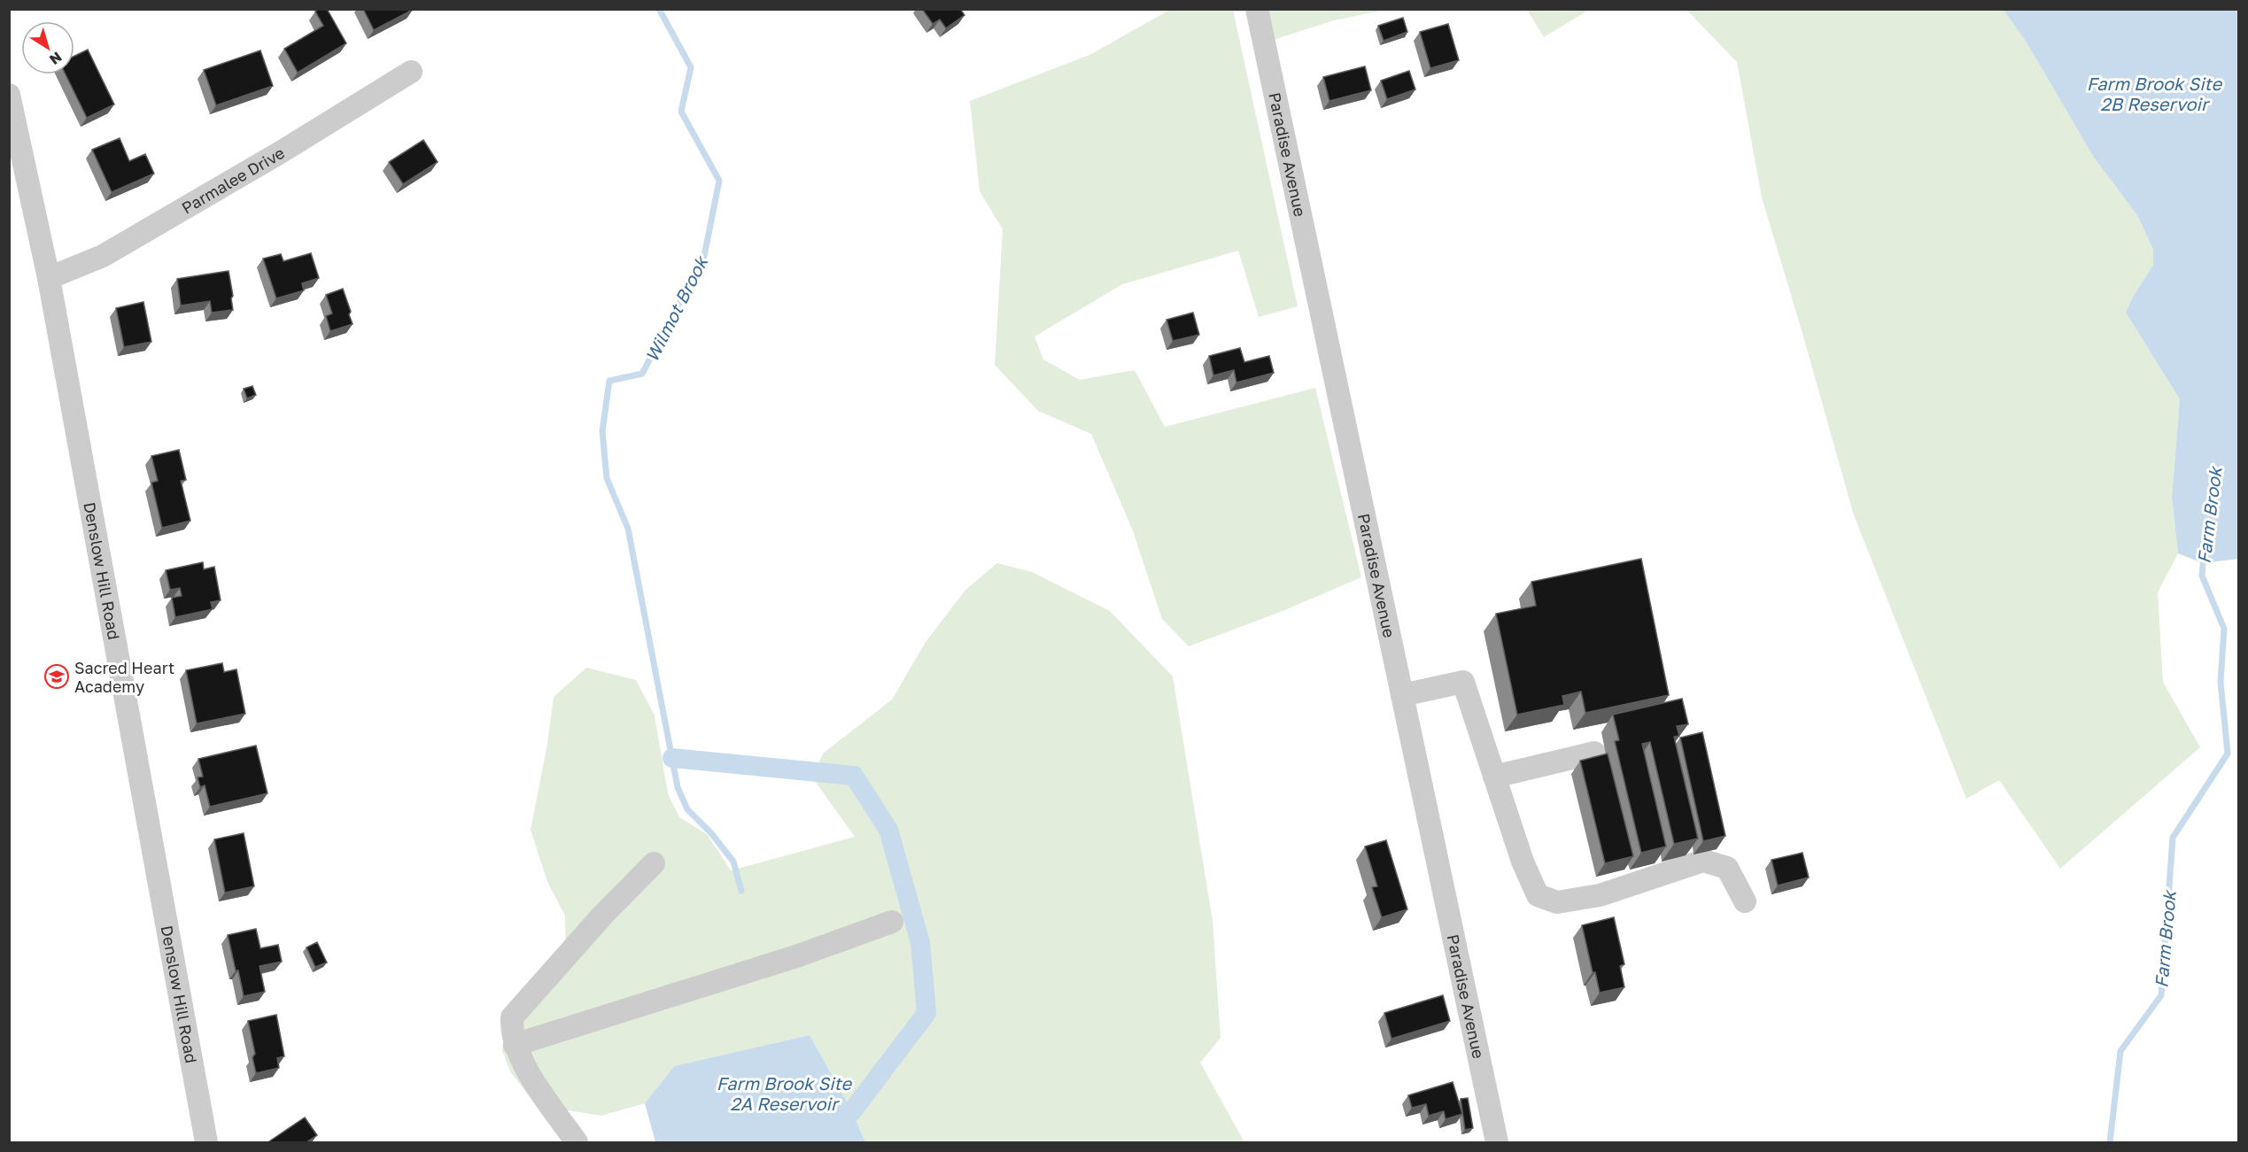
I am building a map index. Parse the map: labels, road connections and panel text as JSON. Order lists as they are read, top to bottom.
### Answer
{
  "streets": {
    "street": ["Paradise Avenue", "Parmalee Drive", "Denslow Hill Road"]
  },
  "crossings": [
    ["Parmalee Drive", "Denslow Hill Road"]
  ],
  "water": [
    "Farm Brook Site 2B Reservoir",
    "Wilmot Brook",
    "Farm Brook",
    "Farm Brook Site 2A Reservoir"
  ],
  "places": {
    "school or university": ["Sacred Heart Academy"]
  },
  "north": "bottom right"
}
